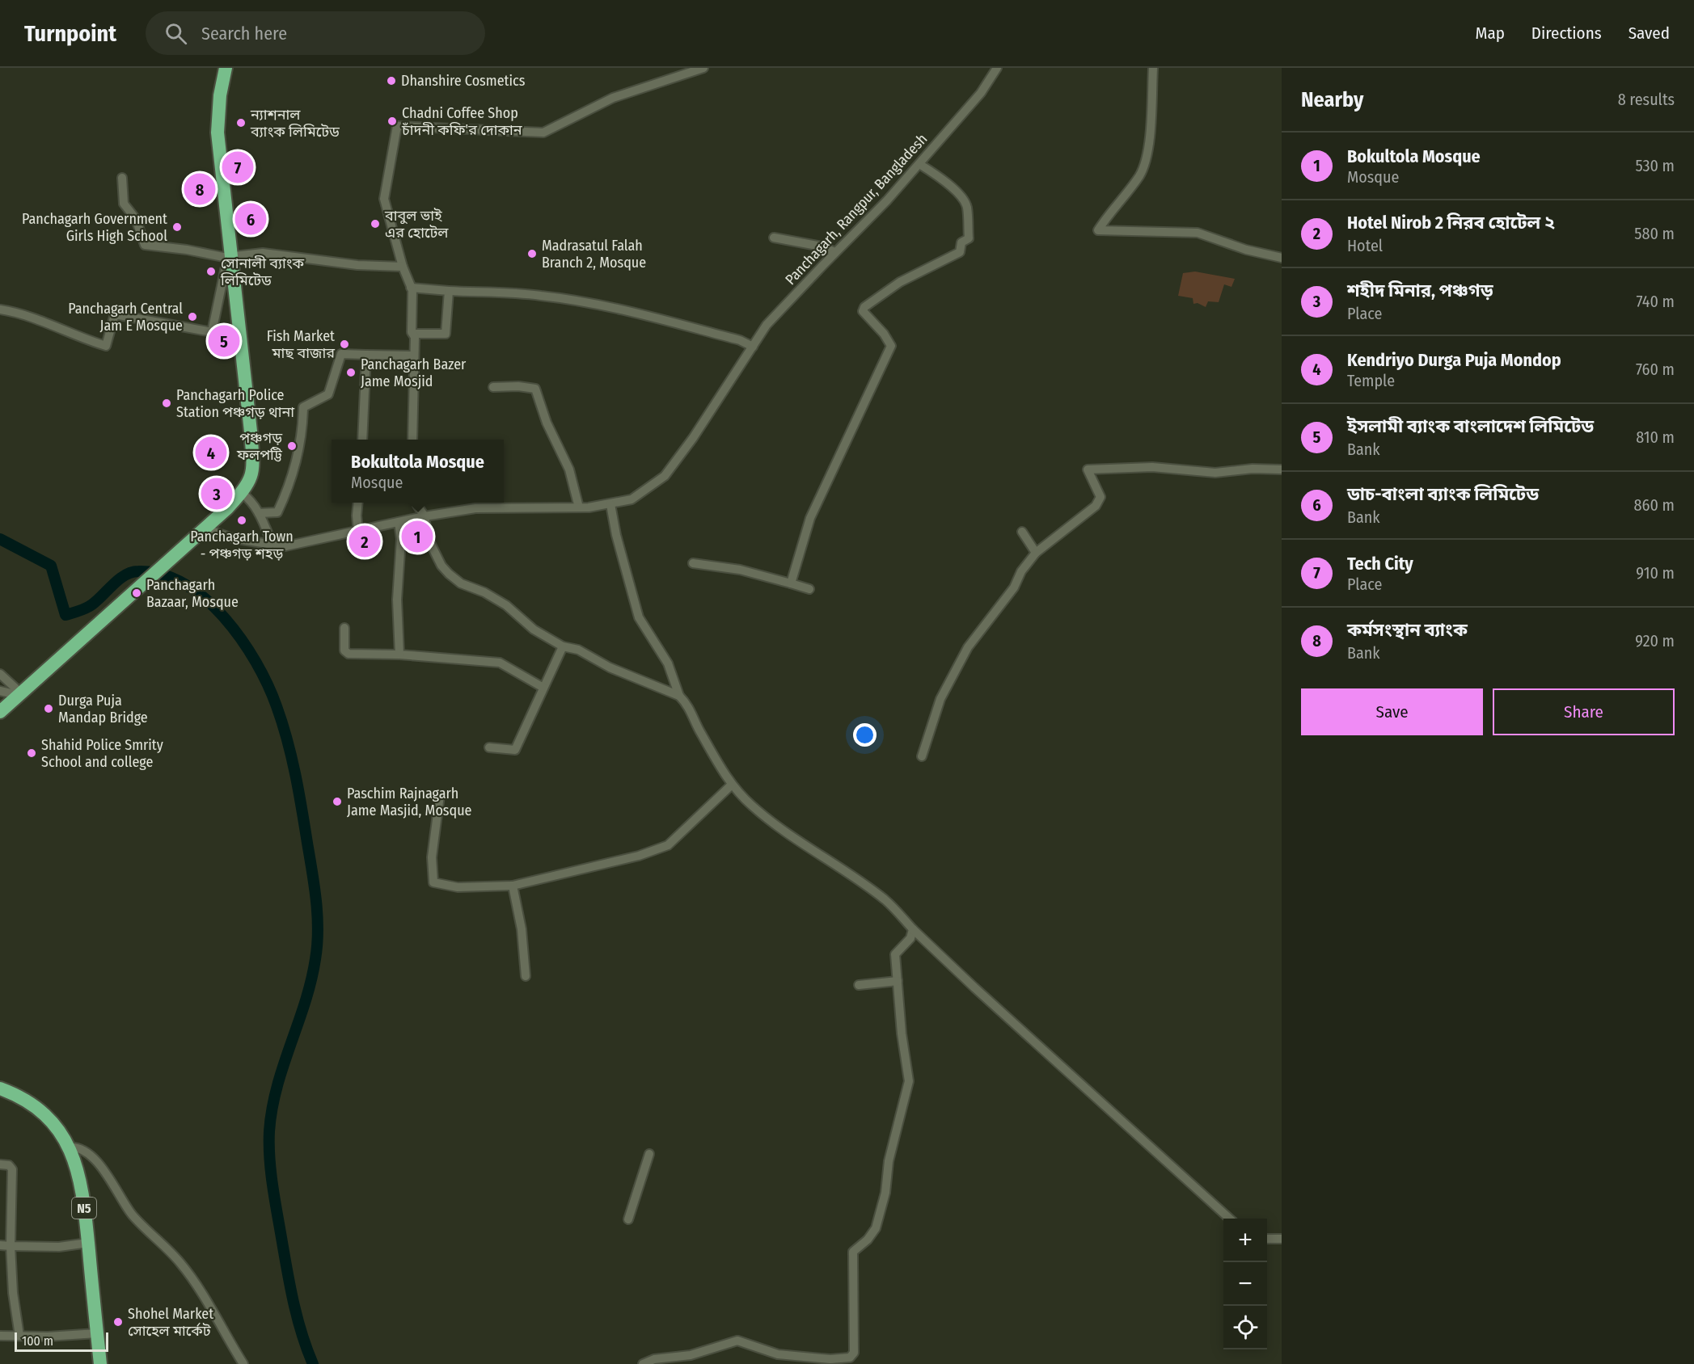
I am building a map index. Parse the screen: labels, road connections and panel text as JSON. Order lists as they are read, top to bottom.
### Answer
{
  "streets": {
    "highway": ["N5"],
    "street": ["Panchagarh, Rangpur, Bangladesh"]
  },
  "places": [
    "Dhanshire Cosmetics",
    "Chadni Coffee Shop চাঁদনী কফি'র দোকান",
    "ন্যাশনাল ব্যাংক লিমিটেড",
    "বাবুল ভাই এর হোটেল",
    "Panchagarh Government Girls High School",
    "Madrasatul Falah Branch 2, Mosque",
    "সোনালী ব্যাংক লিমিটেড",
    "Panchagarh Central Jam E Mosque",
    "Fish Market মাছ বাজার",
    "Panchagarh Bazer Jame Mosjid",
    "Panchagarh Police Station পঞ্চগড় থানা",
    "পঞ্চগড় ফলপট্টি",
    "Panchagarh Town - পঞ্চগড় শহড়",
    "Panchagarh Bazaar, Mosque",
    "Durga Puja Mandap Bridge",
    "Shahid Police Smrity School and college",
    "Paschim Rajnagarh Jame Masjid, Mosque",
    "Shohel Market সোহেল মার্কেট"
  ],
  "scale_bar": "100 m",
  "page": {
    "header": "Turnpoint",
    "search": "Search here",
    "nav": ["Map", "Directions", "Saved"],
    "heading": ["Nearby", "8 results"],
    "list": [
      {
        "mark": "1",
        "name": "Bokultola Mosque",
        "note": "Mosque",
        "value": "530 m"
      },
      {
        "mark": "2",
        "name": "Hotel Nirob 2 নিরব হোটেল ২",
        "note": "Hotel",
        "value": "580 m"
      },
      {
        "mark": "3",
        "name": "শহীদ মিনার, পঞ্চগড়",
        "note": "Place",
        "value": "740 m"
      },
      {
        "mark": "4",
        "name": "Kendriyo Durga Puja Mondop",
        "note": "Temple",
        "value": "760 m"
      },
      {
        "mark": "5",
        "name": "ইসলামী ব্যাংক বাংলাদেশ লিমিটেড",
        "note": "Bank",
        "value": "810 m"
      },
      {
        "mark": "6",
        "name": "ডাচ-বাংলা ব্যাংক লিমিটেড",
        "note": "Bank",
        "value": "860 m"
      },
      {
        "mark": "7",
        "name": "Tech City",
        "note": "Place",
        "value": "910 m"
      },
      {
        "mark": "8",
        "name": "কর্মসংস্থান ব্যাংক",
        "note": "Bank",
        "value": "920 m"
      }
    ],
    "pins": [
      "7",
      "8",
      "6",
      "5",
      "4",
      "3",
      "1",
      "2"
    ],
    "popup": ["Bokultola Mosque", "Mosque"],
    "buttons": ["Save", "Share"],
    "map_buttons": ["+", "−"],
    "scale": "100 m"
  }
}
